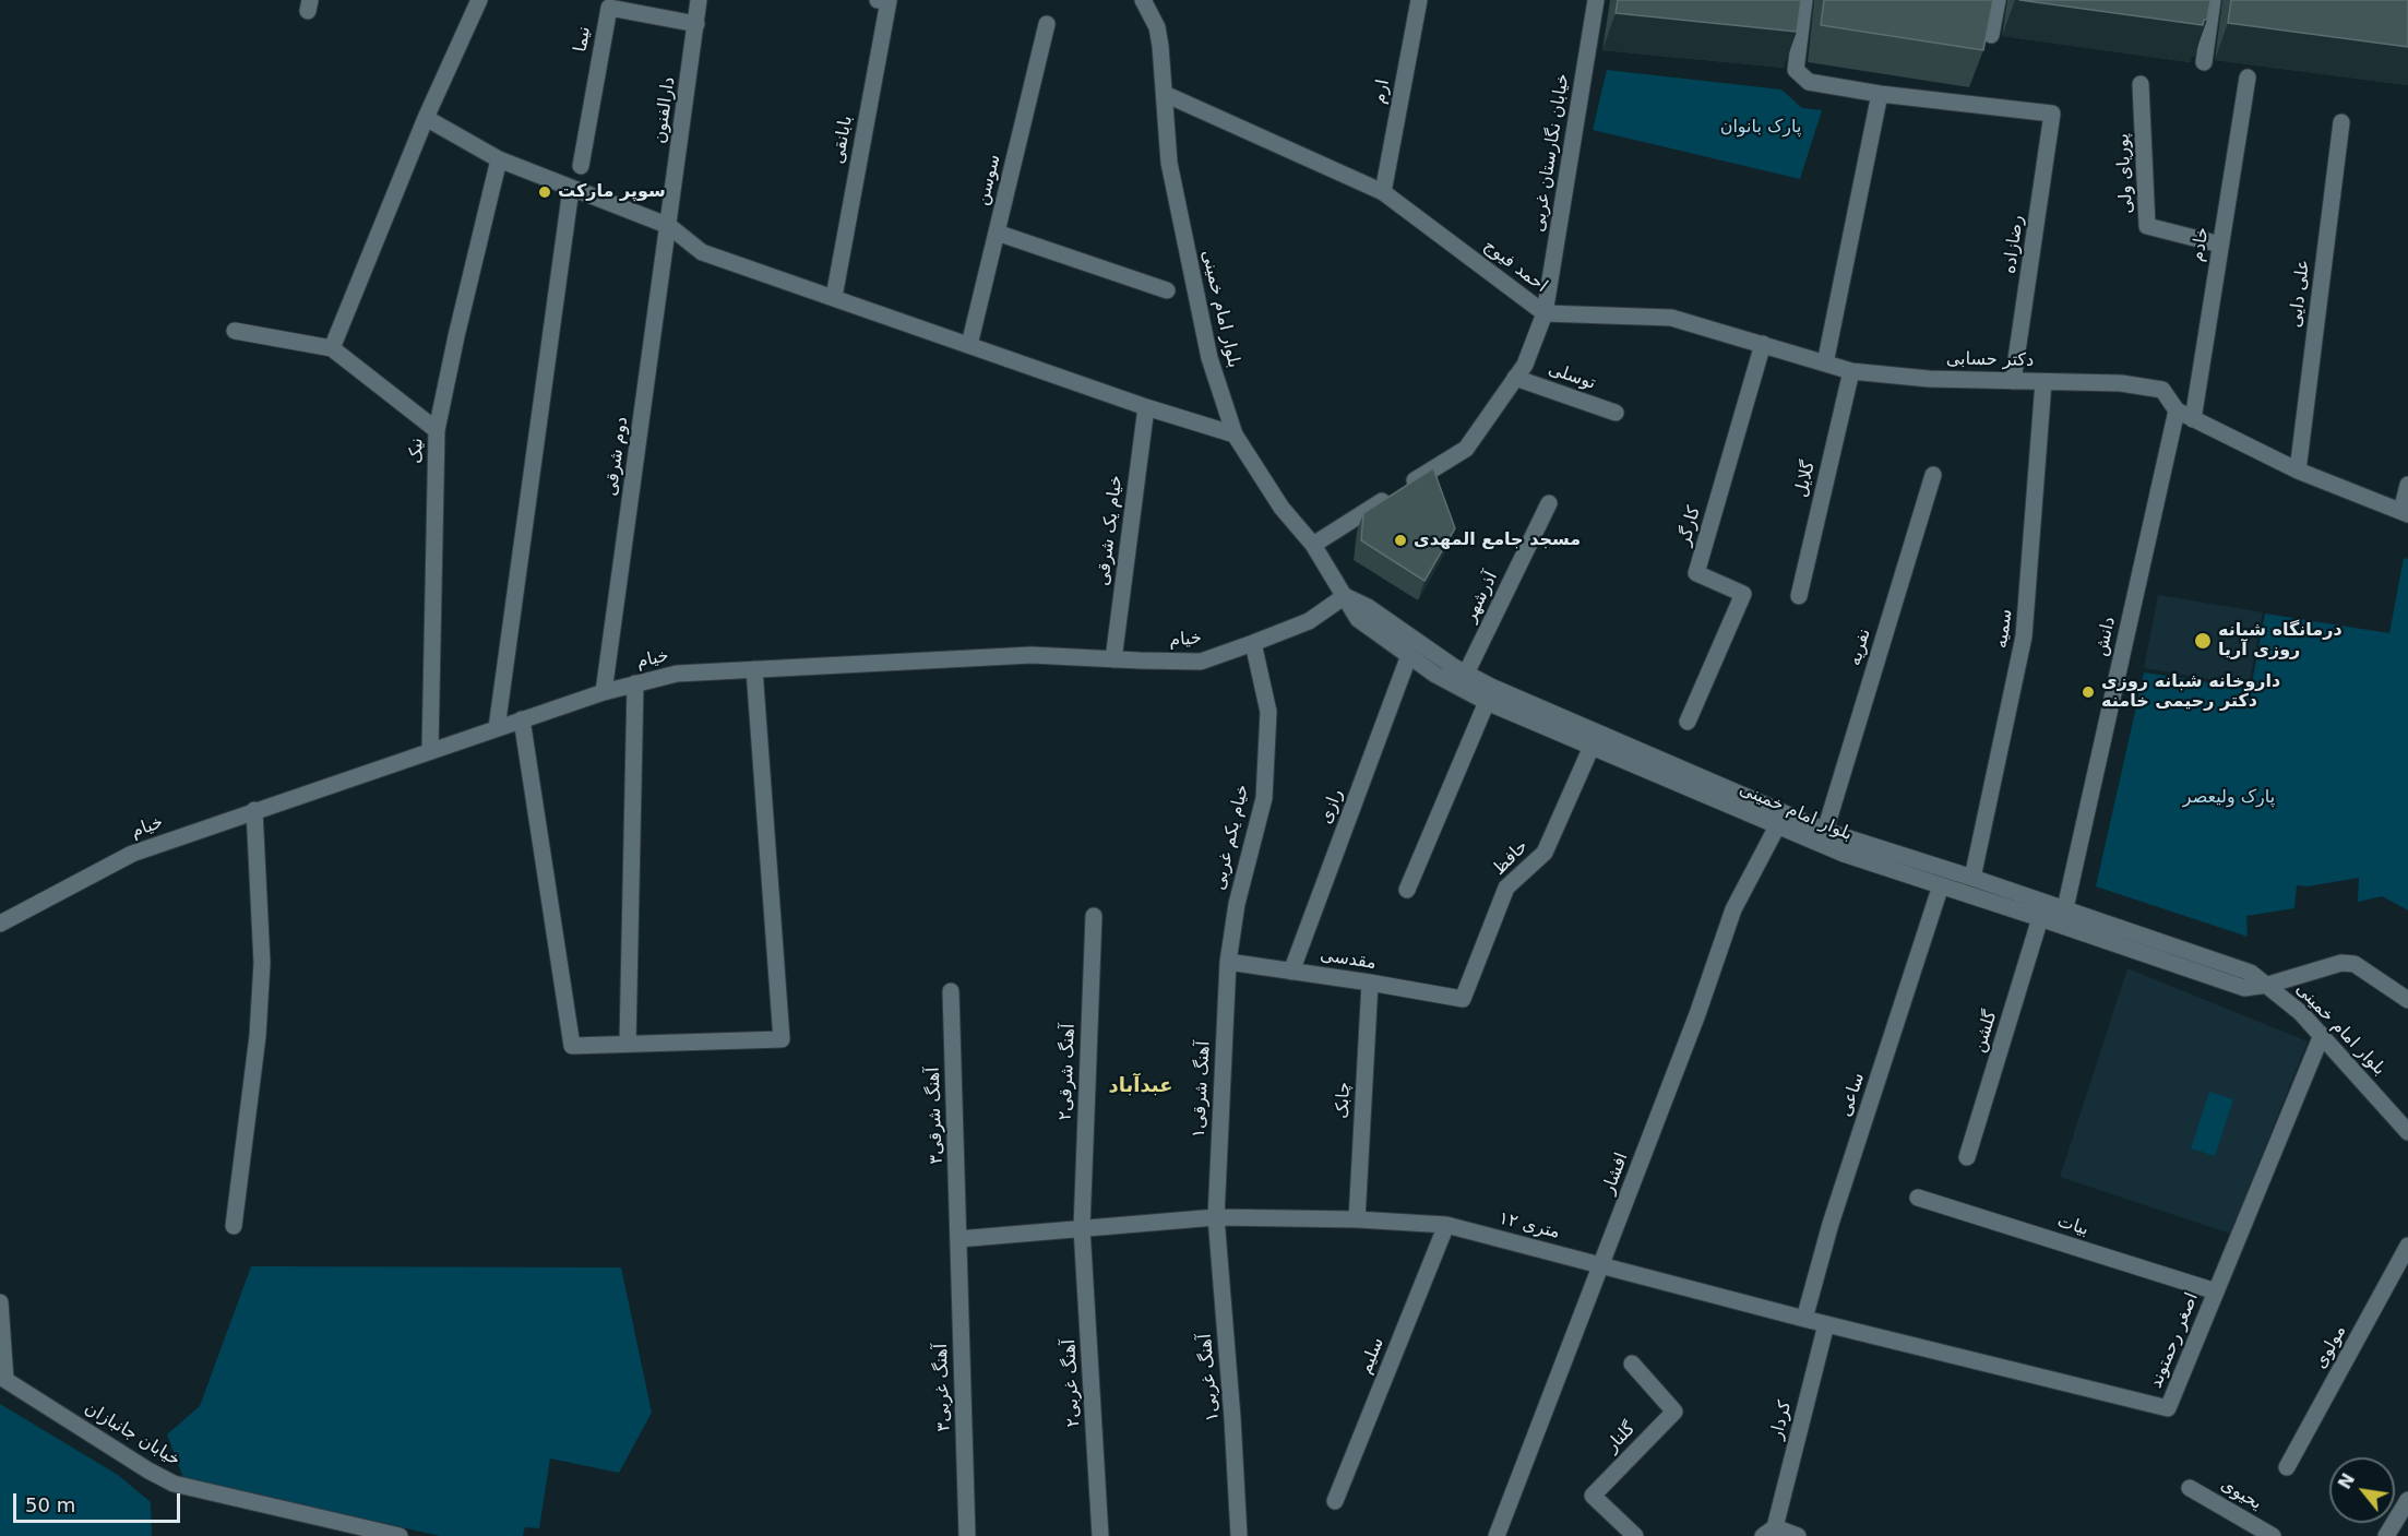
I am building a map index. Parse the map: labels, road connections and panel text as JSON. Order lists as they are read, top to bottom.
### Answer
{
  "streets": {
    "street": [
      "نیما",
      "ارم",
      "دارالفنون",
      "بابانقی",
      "خیابان نگارستان غربی",
      "پوریای ولی",
      "سوسن",
      "رضازاده",
      "خادم",
      "احمد فیوج",
      "علی دایی",
      "بلوار امام خمینی",
      "دکتر حسابی",
      "توسلی",
      "نیک",
      "دوم شرقی",
      "گلایل",
      "کارگر",
      "خیام یک شرقی",
      "آذرشهر",
      "سمیه",
      "دانش",
      "خیام",
      "نفریه",
      "رازی",
      "خیام یکم غربی",
      "حافظ",
      "مقدسی",
      "گلشن",
      "آهنگ شرقی۲",
      "آهنگ شرقی۱",
      "ساعی",
      "چابک",
      "آهنگ شرقی۳",
      "افشار",
      "۱۲ متری",
      "بیات",
      "اصغر رحمتوند",
      "مولوی",
      "سلیم",
      "آهنگ غربی۱",
      "آهنگ غربی۲",
      "آهنگ غربی۳",
      "کردار",
      "خیابان جانبازان",
      "گلنار",
      "یحیوی"
    ]
  },
  "crossings": [
    ["نیما", "دارالفنون"],
    ["ارم", "احمد فیوج"],
    ["دارالفنون", "دوم شرقی"],
    ["خیابان نگارستان غربی", "احمد فیوج"],
    ["خیابان نگارستان غربی", "دکتر حسابی"],
    ["پوریای ولی", "خادم"],
    ["رضازاده", "دکتر حسابی"],
    ["خادم", "دکتر حسابی"],
    ["احمد فیوج", "بلوار امام خمینی"],
    ["احمد فیوج", "دکتر حسابی"],
    ["احمد فیوج", "توسلی"],
    ["علی دایی", "دکتر حسابی"],
    ["بلوار امام خمینی", "آذرشهر"],
    ["بلوار امام خمینی", "سمیه"],
    ["بلوار امام خمینی", "دانش"],
    ["بلوار امام خمینی", "خیام"],
    ["بلوار امام خمینی", "نفریه"],
    ["بلوار امام خمینی", "رازی"],
    ["بلوار امام خمینی", "حافظ"],
    ["بلوار امام خمینی", "گلشن"],
    ["بلوار امام خمینی", "ساعی"],
    ["بلوار امام خمینی", "افشار"],
    ["بلوار امام خمینی", "اصغر رحمتوند"],
    ["دکتر حسابی", "گلایل"],
    ["دکتر حسابی", "کارگر"],
    ["دکتر حسابی", "سمیه"],
    ["دکتر حسابی", "دانش"],
    ["نیک", "خیام"],
    ["دوم شرقی", "خیام"],
    ["خیام یک شرقی", "خیام"],
    ["خیام", "خیام یکم غربی"],
    ["رازی", "مقدسی"],
    ["خیام یکم غربی", "مقدسی"],
    ["خیام یکم غربی", "آهنگ شرقی۱"],
    ["حافظ", "مقدسی"],
    ["مقدسی", "آهنگ شرقی۱"],
    ["مقدسی", "چابک"],
    ["آهنگ شرقی۲", "۱۲ متری"],
    ["آهنگ شرقی۲", "آهنگ غربی۲"],
    ["آهنگ شرقی۱", "۱۲ متری"],
    ["آهنگ شرقی۱", "آهنگ غربی۱"],
    ["ساعی", "۱۲ متری"],
    ["چابک", "۱۲ متری"],
    ["آهنگ شرقی۳", "۱۲ متری"],
    ["آهنگ شرقی۳", "آهنگ غربی۳"],
    ["افشار", "۱۲ متری"],
    ["۱۲ متری", "اصغر رحمتوند"],
    ["۱۲ متری", "سلیم"],
    ["۱۲ متری", "آهنگ غربی۱"],
    ["۱۲ متری", "آهنگ غربی۲"],
    ["۱۲ متری", "آهنگ غربی۳"],
    ["۱۲ متری", "کردار"],
    ["بیات", "اصغر رحمتوند"],
    ["اصغر رحمتوند", "کردار"]
  ],
  "districts": ["عبدآباد"],
  "parks": ["پارک بانوان", "پارک ولیعصر"],
  "places": [
    "سوپر مارکت",
    "مسجد جامع المهدی",
    "درمانگاه شبانه روزی آریا",
    "داروخانه شبانه روزی دکتر رحیمی خامنه"
  ],
  "scale_bar": "50 m",
  "north": "top left"
}
